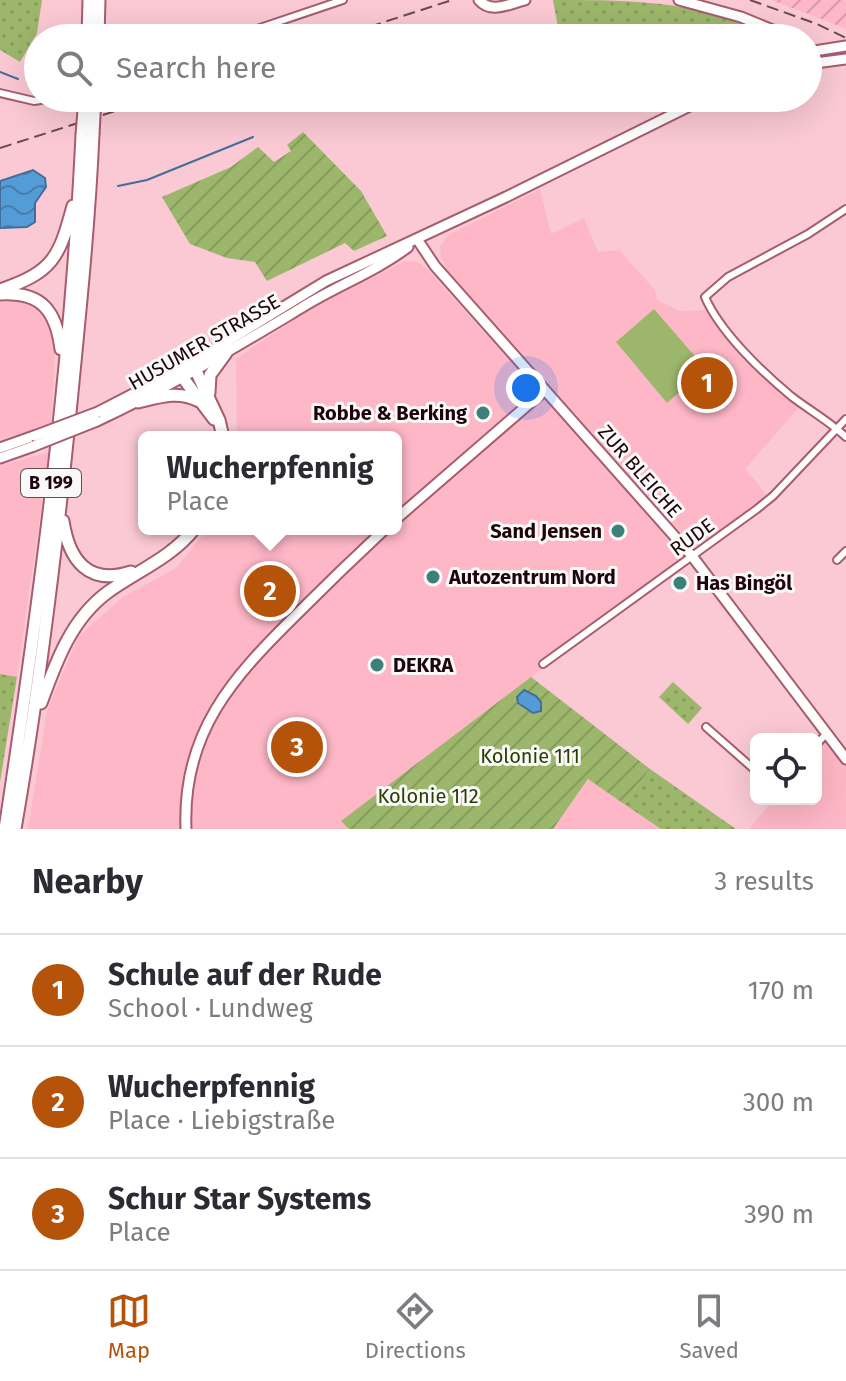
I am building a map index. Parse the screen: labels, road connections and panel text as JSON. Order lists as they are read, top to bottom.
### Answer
{
  "streets": {
    "highway": ["B 199"],
    "street": ["HUSUMER STRASSE", "ZUR BLEICHE", "RUDE"]
  },
  "crossings": [
    ["HUSUMER STRASSE", "ZUR BLEICHE"],
    ["ZUR BLEICHE", "RUDE"]
  ],
  "parks": ["Kolonie 111", "Kolonie 112"],
  "places": [
    "Robbe & Berking",
    "Sand Jensen",
    "Autozentrum Nord",
    "Has Bingöl",
    "DEKRA"
  ],
  "page": {
    "search": "Search here",
    "pins": ["1", "2", "3"],
    "popup": ["Wucherpfennig", "Place"],
    "heading": ["Nearby", "3 results"],
    "list": [
      {
        "mark": "1",
        "name": "Schule auf der Rude",
        "note": "School · Lundweg",
        "value": "170 m"
      },
      {
        "mark": "2",
        "name": "Wucherpfennig",
        "note": "Place · Liebigstraße",
        "value": "300 m"
      },
      {
        "mark": "3",
        "name": "Schur Star Systems",
        "note": "Place",
        "value": "390 m"
      }
    ],
    "nav": ["Map", "Directions", "Saved"]
  }
}
